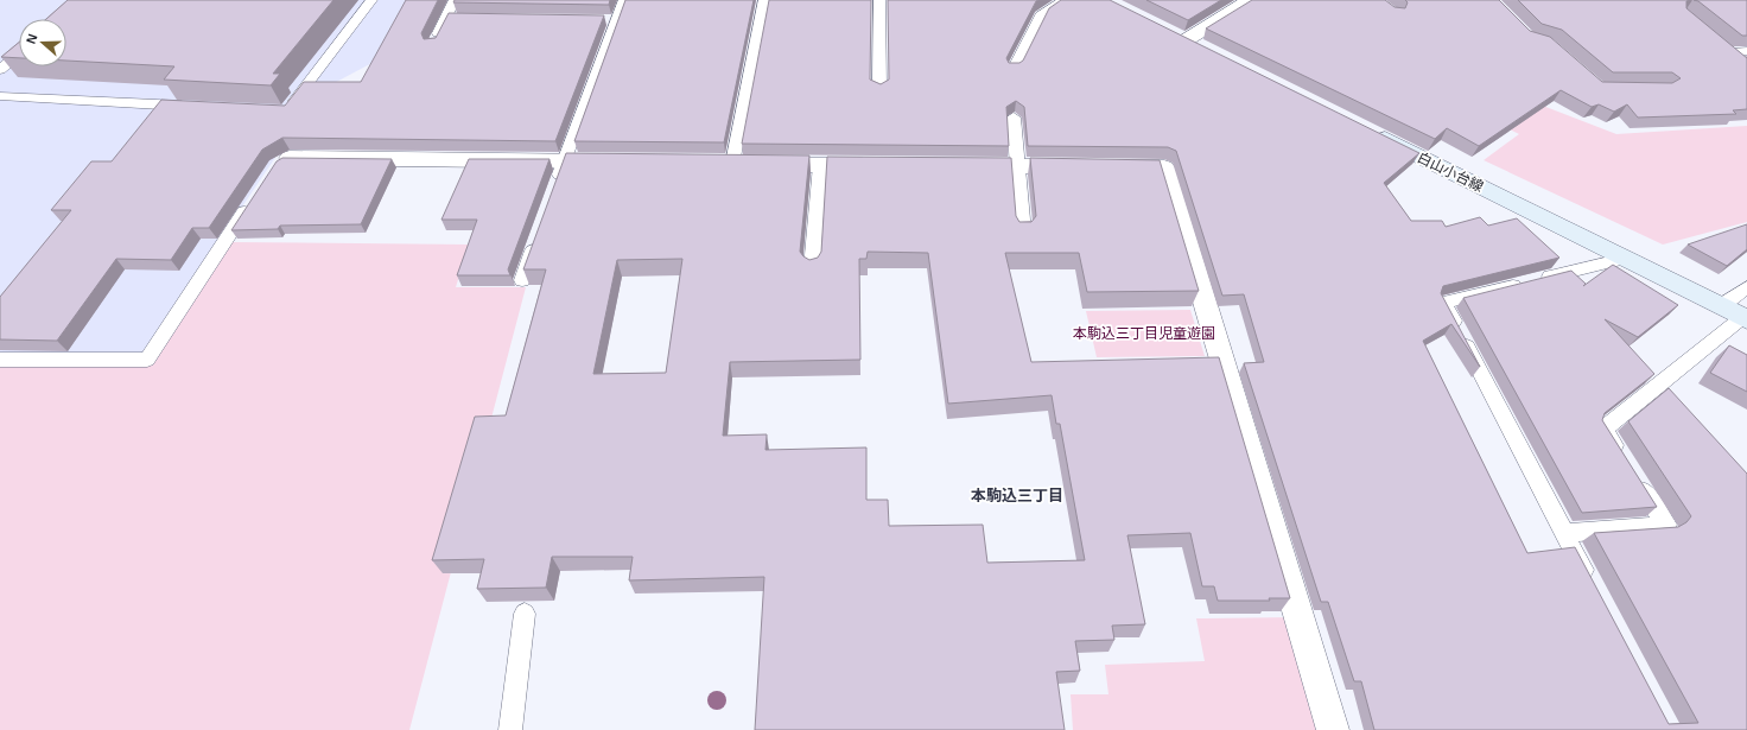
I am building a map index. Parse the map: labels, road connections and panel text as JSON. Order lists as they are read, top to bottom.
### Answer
{
  "streets": {
    "main road": ["白山小台線"]
  },
  "districts": ["本駒込三丁目"],
  "parks": ["本駒込三丁目児童遊園"],
  "north": "left"
}
